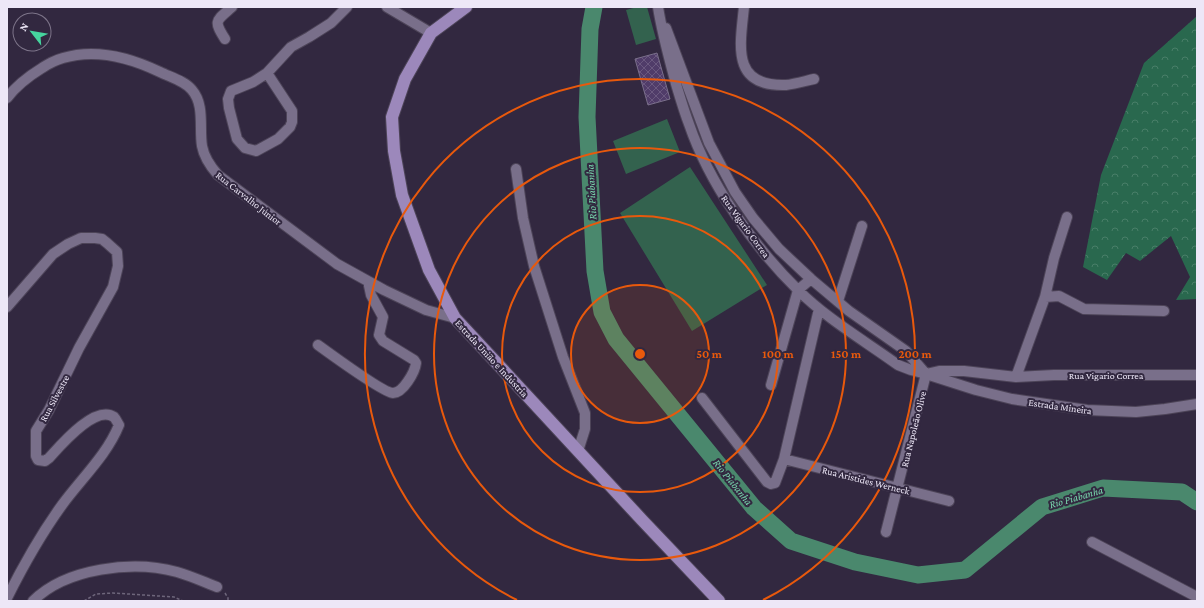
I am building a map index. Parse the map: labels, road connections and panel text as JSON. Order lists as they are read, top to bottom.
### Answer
{
  "streets": {
    "main road": ["Estrada União e Indústria"],
    "street": [
      "Rua Carvalho Júnior",
      "Rua Vigario Correa",
      "Rua Silvestre",
      "Estrada Mineira",
      "Rua Napoleão Olive",
      "Rua Aristides Werneck"
    ]
  },
  "crossings": [
    ["Rua Carvalho Júnior", "Estrada União e Indústria"],
    ["Rua Vigario Correa", "Estrada Mineira"],
    ["Rua Vigario Correa", "Rua Napoleão Olive"],
    ["Estrada Mineira", "Rua Napoleão Olive"],
    ["Rua Napoleão Olive", "Rua Aristides Werneck"]
  ],
  "water": ["Rio Piabanha"],
  "north": "top left",
  "rings": [
    "50 m",
    "100 m",
    "150 m",
    "200 m"
  ]
}
